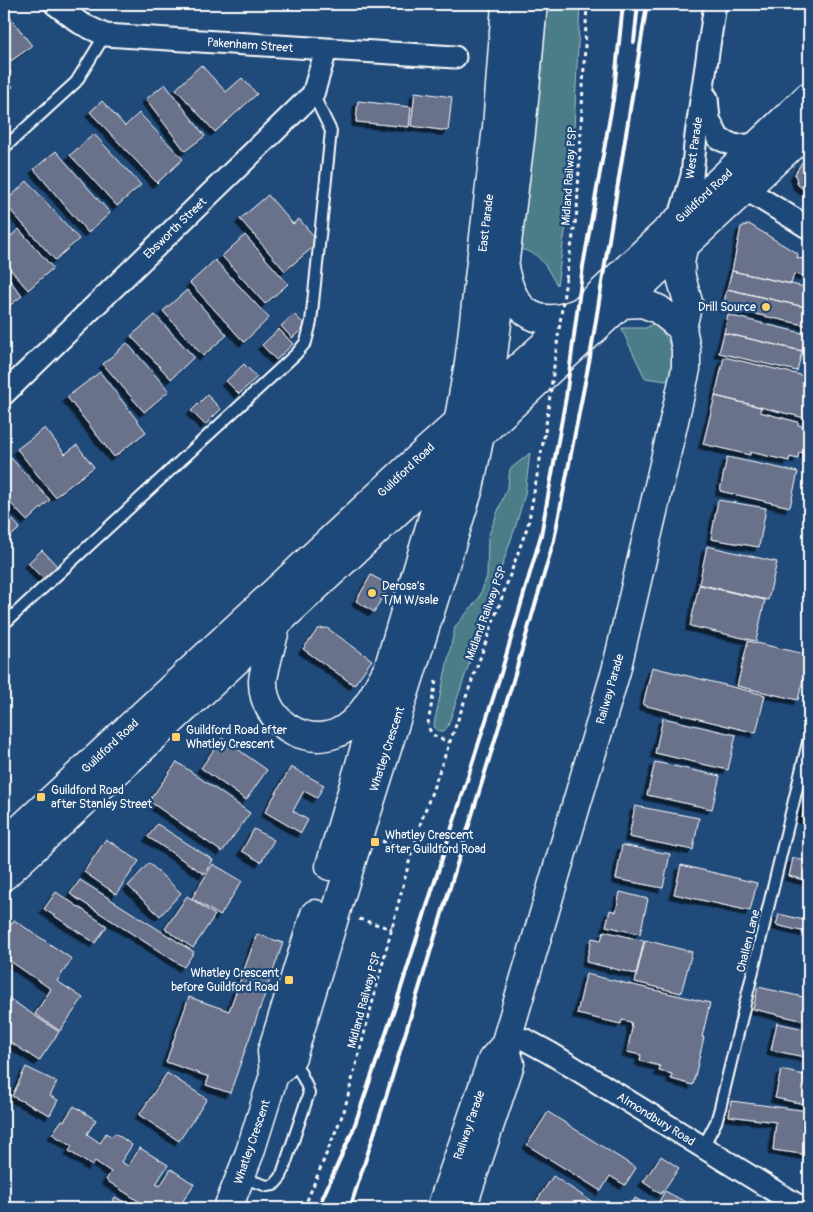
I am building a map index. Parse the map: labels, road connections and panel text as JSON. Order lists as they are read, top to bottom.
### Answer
{
  "streets": {
    "main road": [
      "Guildford Road",
      "East Parade",
      "Railway Parade",
      "Whatley Crescent"
    ],
    "street": [
      "Pakenham Street",
      "West Parade",
      "Ebsworth Street",
      "Almondbury Road"
    ],
    "lane": ["Challen Lane"],
    "path": ["Midland Railway PSP"]
  },
  "crossings": [
    ["Pakenham Street", "Ebsworth Street"],
    ["West Parade", "Guildford Road"],
    ["Guildford Road", "East Parade"],
    ["Guildford Road", "Railway Parade"],
    ["Guildford Road", "Whatley Crescent"],
    ["East Parade", "Whatley Crescent"],
    ["Railway Parade", "Almondbury Road"],
    ["Challen Lane", "Almondbury Road"]
  ],
  "places": {
    "other": ["Drill Source", "Derosa’s T/M W/sale"],
    "transit": [
      "Guildford Road after Whatley Crescent",
      "Guildford Road after Stanley Street",
      "Whatley Crescent after Guildford Road",
      "Whatley Crescent before Guildford Road"
    ]
  }
}
